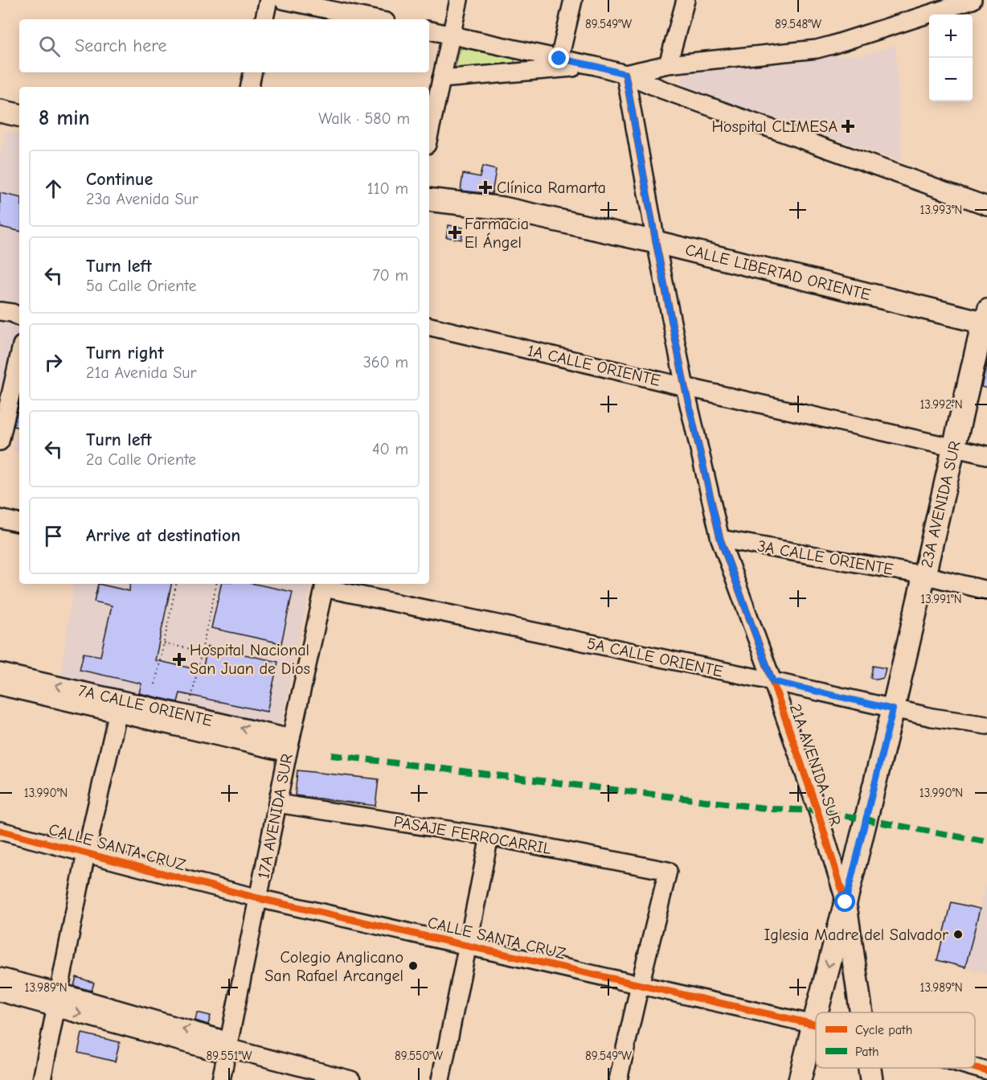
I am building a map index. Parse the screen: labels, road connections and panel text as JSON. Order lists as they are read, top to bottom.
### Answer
{
  "streets": {
    "main road": ["CALLE LIBERTAD ORIENTE", "23A AVENIDA SUR"],
    "street": [
      "1A CALLE ORIENTE",
      "3A CALLE ORIENTE",
      "5A CALLE ORIENTE",
      "7A CALLE ORIENTE",
      "21A AVENIDA SUR",
      "17A AVENIDA SUR",
      "PASAJE FERROCARRIL",
      "CALLE SANTA CRUZ"
    ]
  },
  "crossings": [
    ["CALLE LIBERTAD ORIENTE", "23A AVENIDA SUR"],
    ["CALLE LIBERTAD ORIENTE", "21A AVENIDA SUR"],
    ["1A CALLE ORIENTE", "23A AVENIDA SUR"],
    ["1A CALLE ORIENTE", "21A AVENIDA SUR"],
    ["23A AVENIDA SUR", "3A CALLE ORIENTE"],
    ["23A AVENIDA SUR", "5A CALLE ORIENTE"],
    ["23A AVENIDA SUR", "21A AVENIDA SUR"],
    ["23A AVENIDA SUR", "CALLE SANTA CRUZ"],
    ["3A CALLE ORIENTE", "21A AVENIDA SUR"],
    ["5A CALLE ORIENTE", "21A AVENIDA SUR"],
    ["5A CALLE ORIENTE", "17A AVENIDA SUR"],
    ["7A CALLE ORIENTE", "17A AVENIDA SUR"],
    ["17A AVENIDA SUR", "PASAJE FERROCARRIL"],
    ["17A AVENIDA SUR", "CALLE SANTA CRUZ"],
    ["PASAJE FERROCARRIL", "CALLE SANTA CRUZ"]
  ],
  "places": {
    "health": [
      "Hospital CLIMESA",
      "Clínica Ramarta",
      "Farmacia El Ángel",
      "Hospital Nacional San Juan de Dios"
    ],
    "other": ["Iglesia Madre del Salvador", "Colegio Anglicano San Rafael Arcangel"]
  },
  "legend": ["Cycle path", "Path"],
  "page": {
    "map_buttons": ["+", "−"],
    "search": "Search here",
    "heading": ["8 min", "Walk · 580 m"],
    "list": [
      ["Continue", "23a Avenida Sur", "110 m"],
      ["Turn left", "5a Calle Oriente", "70 m"],
      ["Turn right", "21a Avenida Sur", "360 m"],
      ["Turn left", "2a Calle Oriente", "40 m"],
      "Arrive at destination"
    ]
  },
  "coordinates": [
    "89.549°W",
    "89.548°W",
    "13.993°N",
    "13.992°N",
    "13.991°N",
    "13.990°N",
    "13.989°N",
    "89.551°W",
    "89.550°W"
  ]
}
